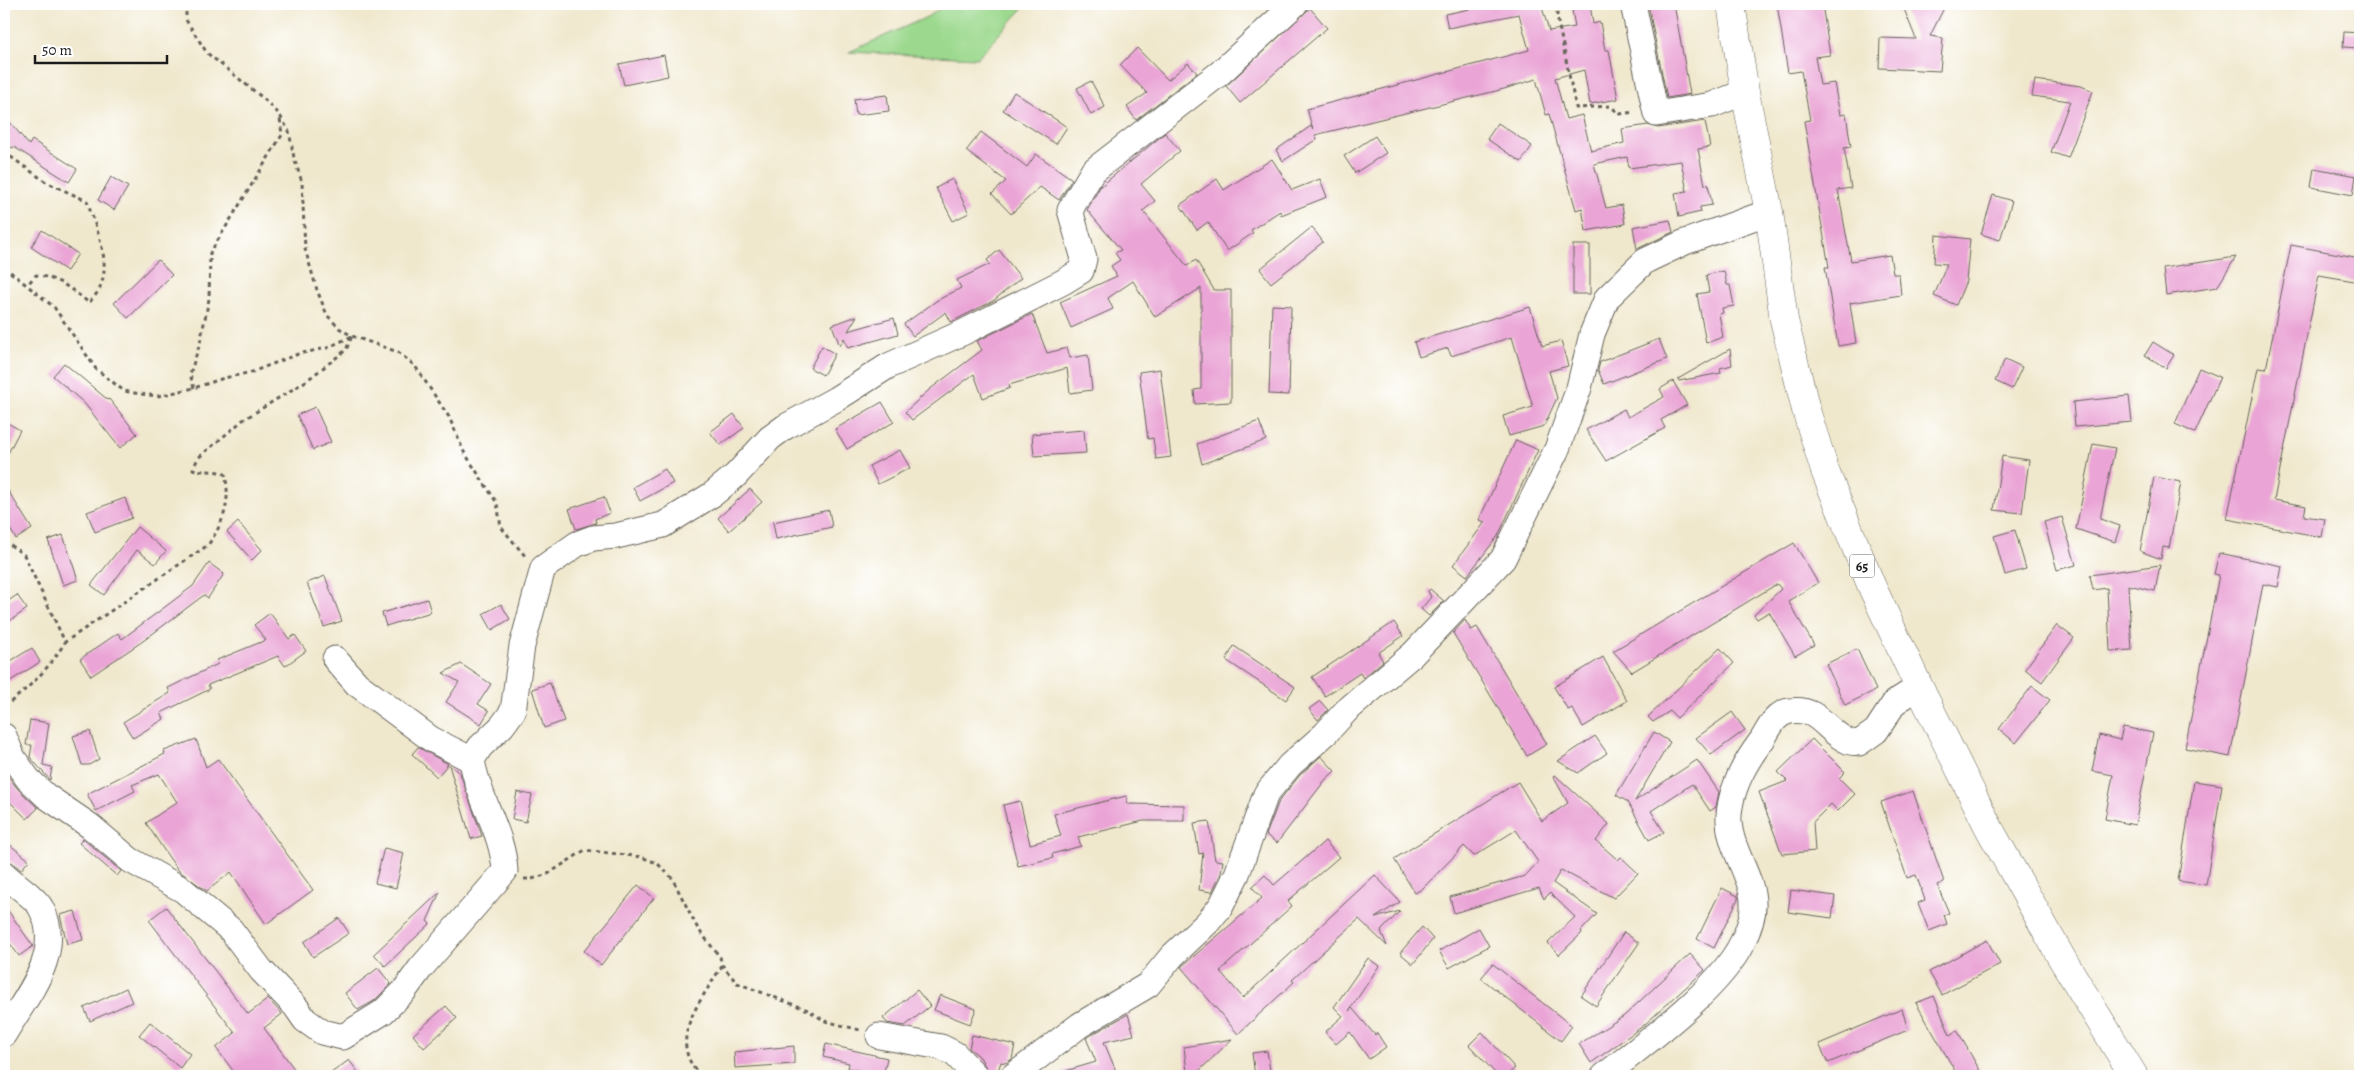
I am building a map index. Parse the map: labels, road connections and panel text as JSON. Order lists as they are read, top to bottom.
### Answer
{
  "streets": {
    "main road": ["65"]
  },
  "scale_bar": "50 m"
}
